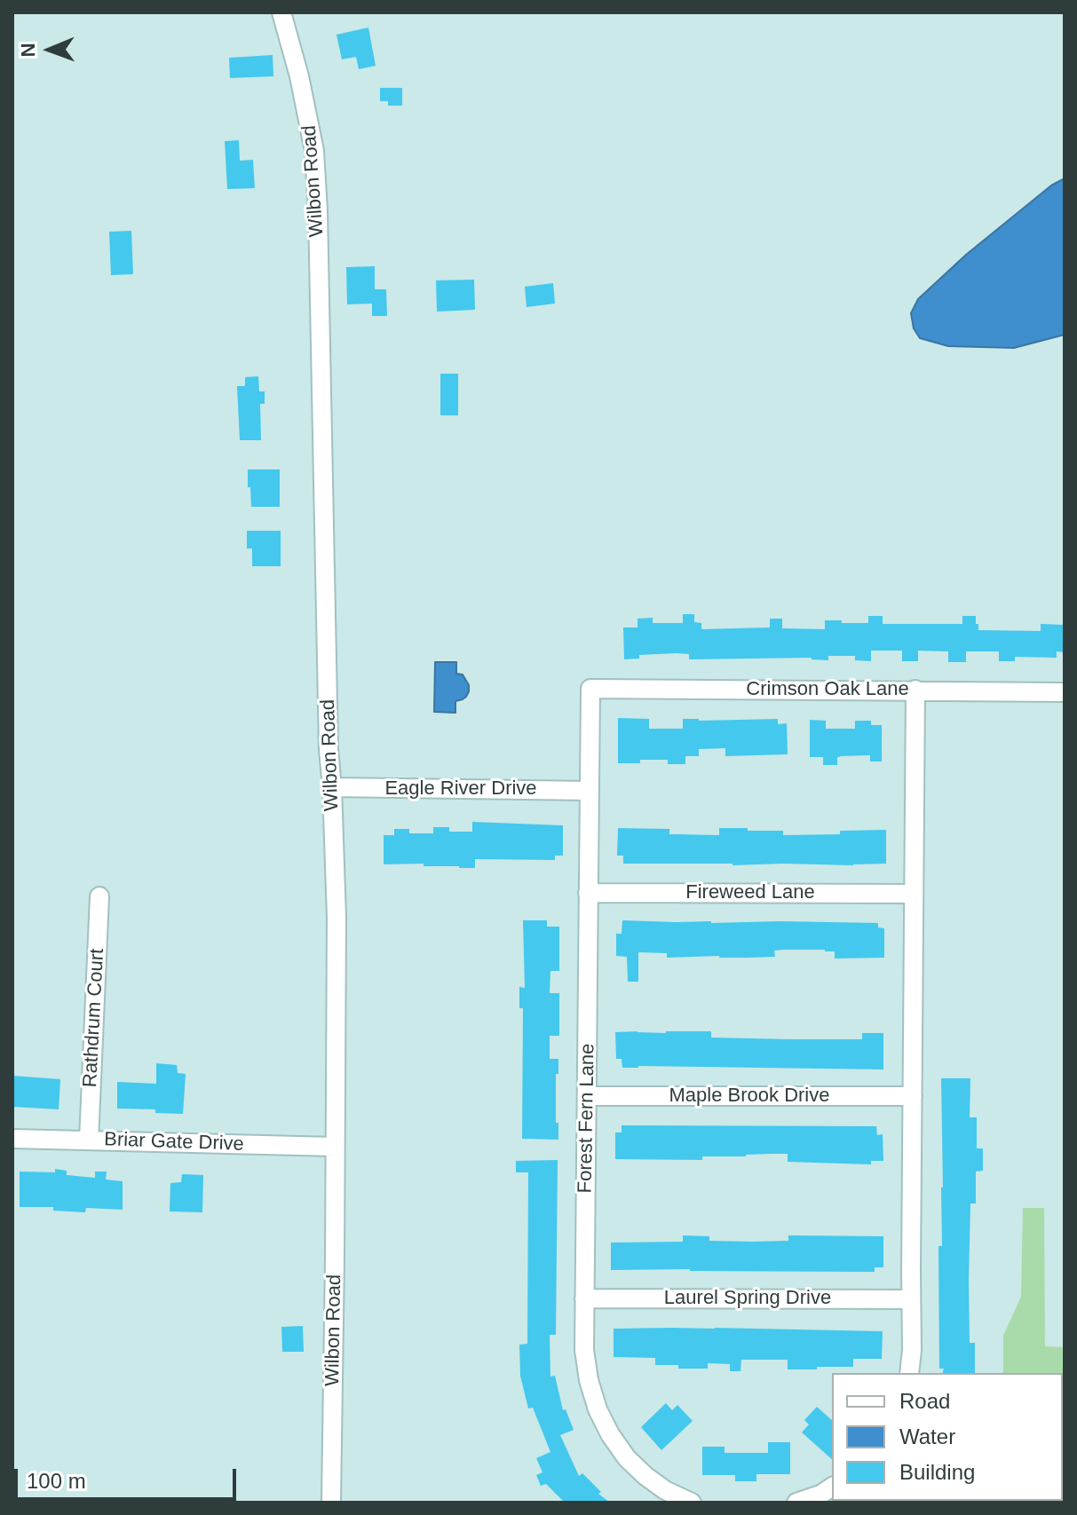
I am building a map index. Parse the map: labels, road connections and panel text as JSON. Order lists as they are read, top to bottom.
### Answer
{
  "streets": {
    "street": [
      "Wilbon Road",
      "Crimson Oak Lane",
      "Eagle River Drive",
      "Fireweed Lane",
      "Rathdrum Court",
      "Maple Brook Drive",
      "Forest Fern Lane",
      "Briar Gate Drive",
      "Laurel Spring Drive"
    ]
  },
  "crossings": [
    ["Wilbon Road", "Eagle River Drive"],
    ["Wilbon Road", "Briar Gate Drive"],
    ["Crimson Oak Lane", "Forest Fern Lane"],
    ["Eagle River Drive", "Forest Fern Lane"],
    ["Fireweed Lane", "Forest Fern Lane"],
    ["Rathdrum Court", "Briar Gate Drive"],
    ["Maple Brook Drive", "Forest Fern Lane"],
    ["Forest Fern Lane", "Laurel Spring Drive"]
  ],
  "legend": ["Road", "Water", "Building"],
  "scale_bar": "100 m",
  "north": "left"
}
